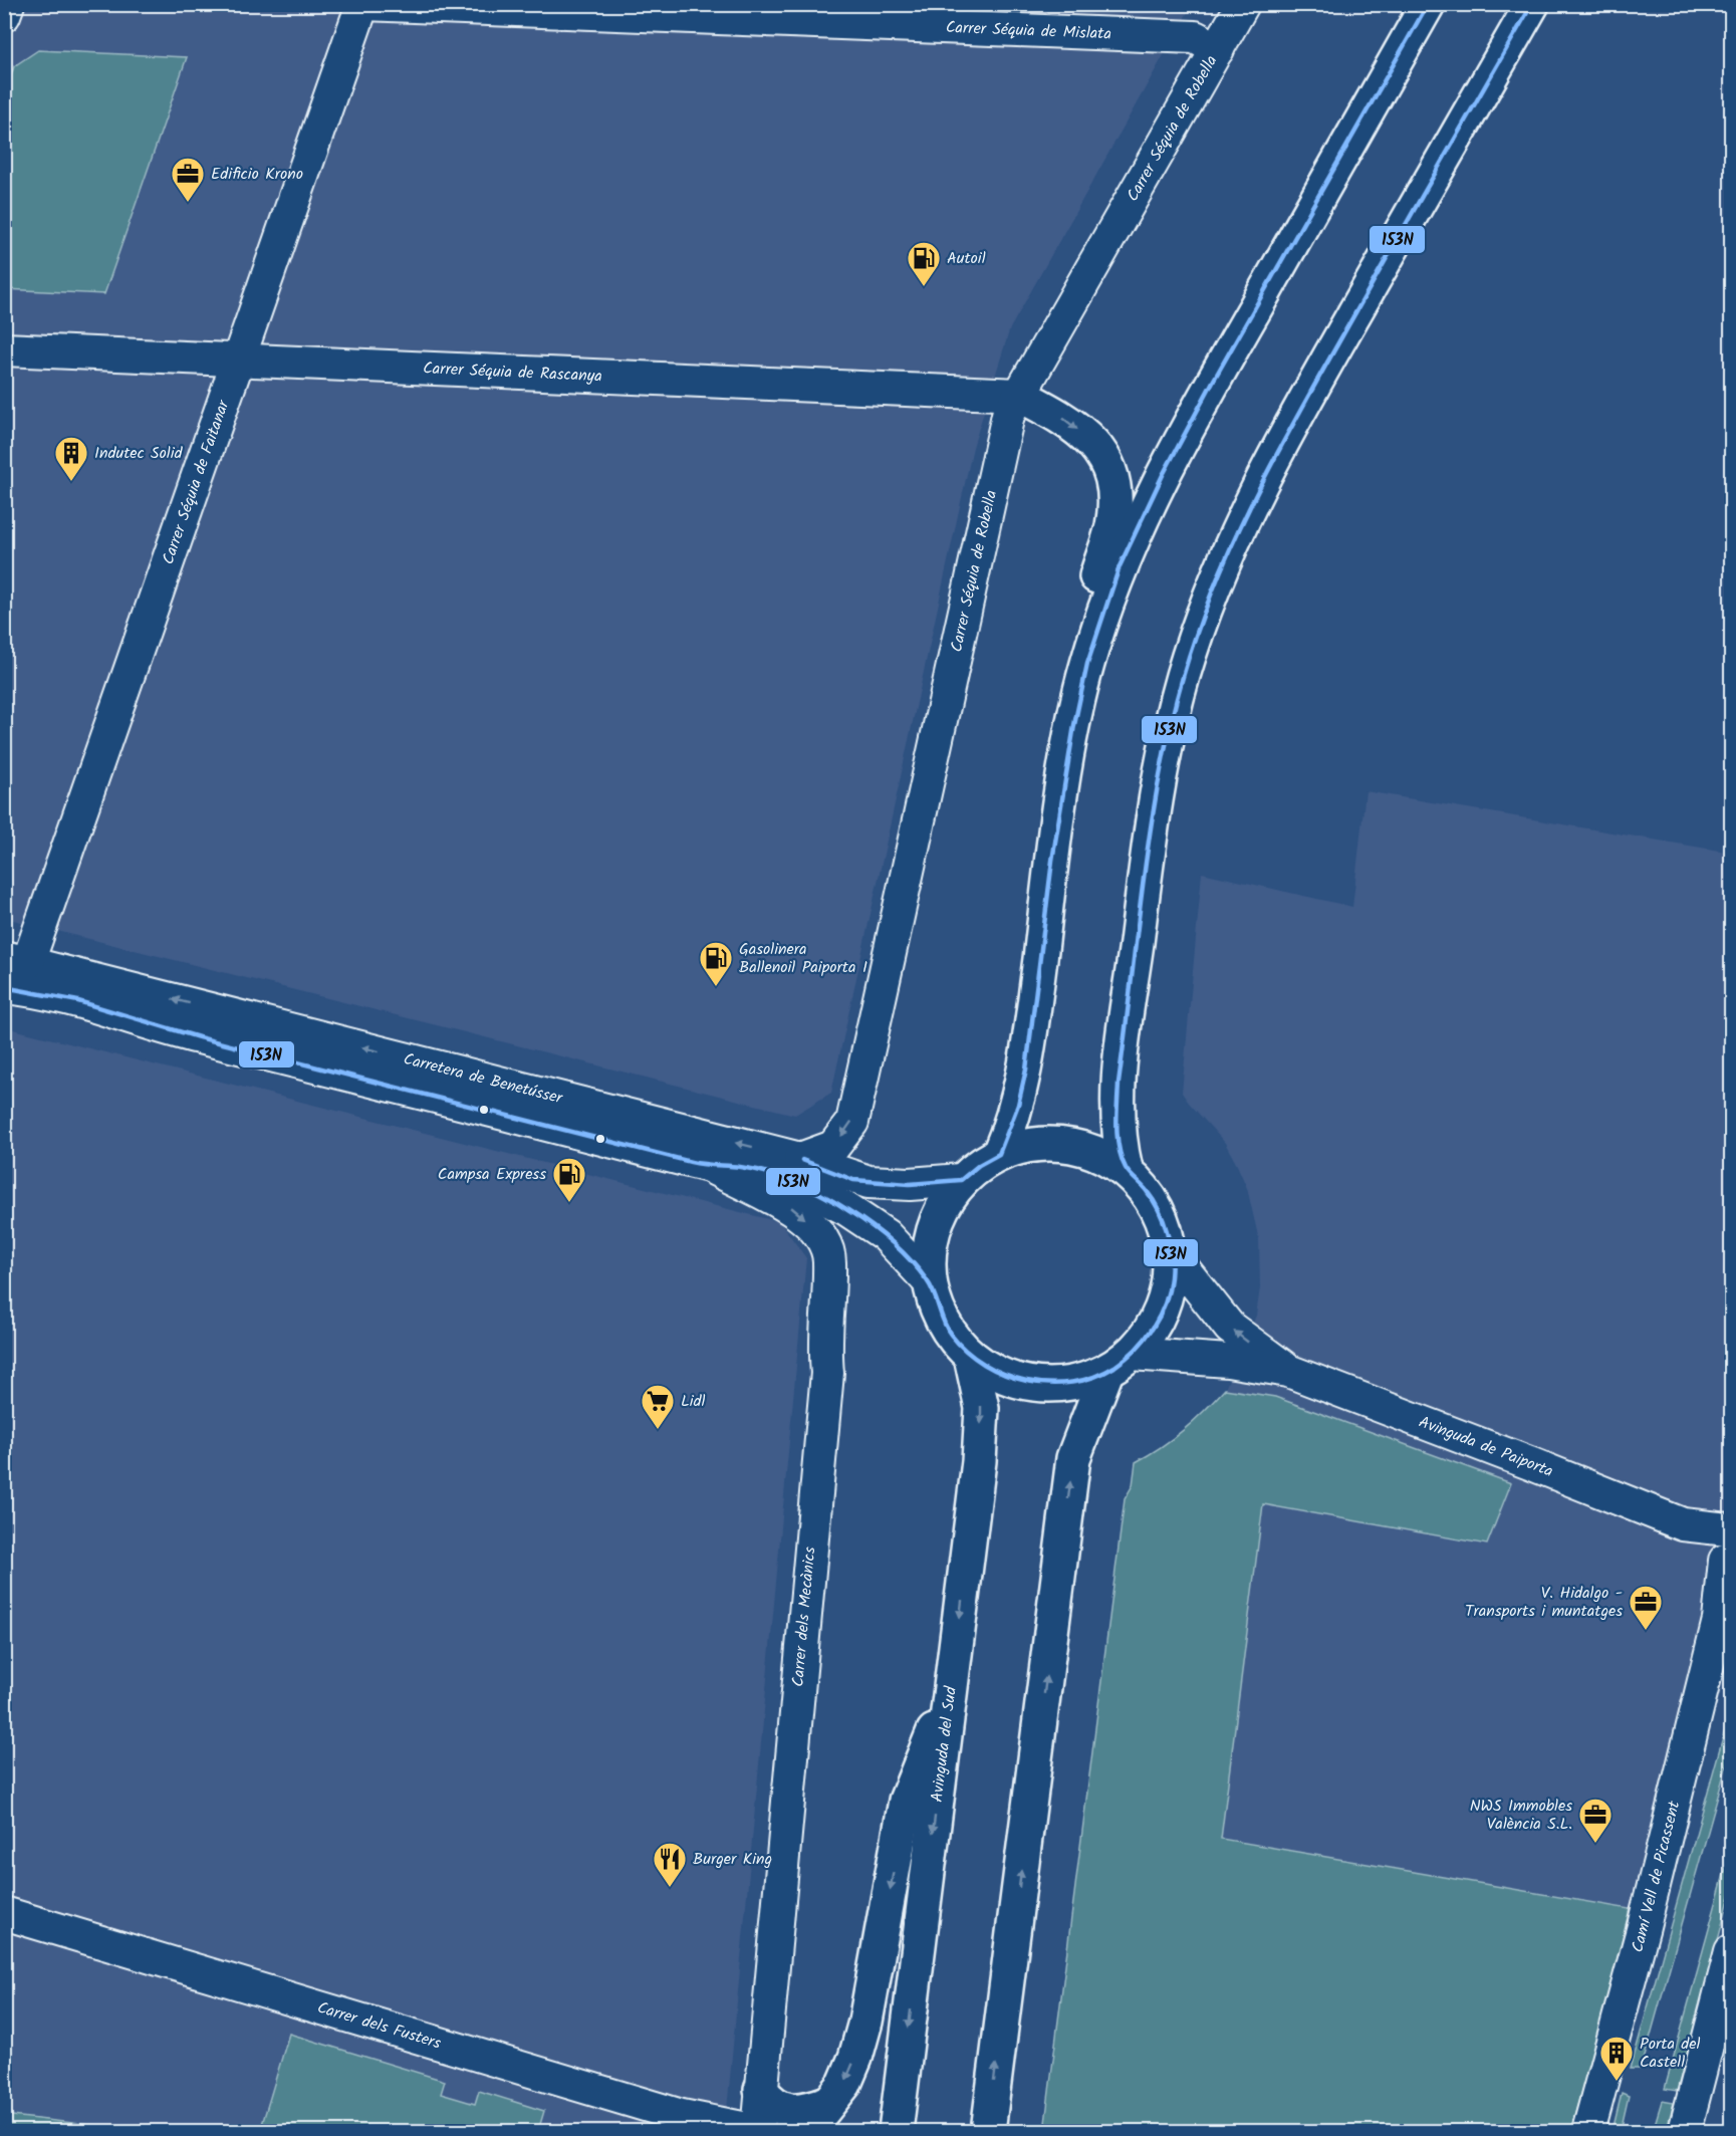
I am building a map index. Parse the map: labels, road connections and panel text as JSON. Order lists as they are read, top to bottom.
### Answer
{
  "streets": {
    "main road": ["Avinguda del Sud"],
    "street": [
      "Carrer Séquia de Mislata",
      "Carrer Séquia de Robella",
      "Carrer Séquia de Rascanya",
      "Carrer Séquia de Faitanar",
      "Carretera de Benetússer",
      "Avinguda de Paiporta",
      "Carrer dels Mecànics",
      "Camí Vell de Picassent",
      "Carrer dels Fusters"
    ]
  },
  "crossings": [
    ["Carrer Séquia de Mislata", "Carrer Séquia de Robella"],
    ["Carrer Séquia de Mislata", "Carrer Séquia de Faitanar"],
    ["Carrer Séquia de Robella", "Carrer Séquia de Rascanya"],
    ["Carrer Séquia de Robella", "Carretera de Benetússer"],
    ["Carrer Séquia de Rascanya", "Carrer Séquia de Faitanar"],
    ["Carrer Séquia de Faitanar", "Carretera de Benetússer"],
    ["Carretera de Benetússer", "Carrer dels Mecànics"],
    ["Avinguda de Paiporta", "Camí Vell de Picassent"],
    ["Carrer dels Mecànics", "Carrer dels Fusters"]
  ],
  "one_way": ["Carrer Séquia de Robella", "Carrer dels Mecànics"],
  "places": {
    "office": ["Edificio Krono", "V. Hidalgo - Transports i muntatges", "NWS Immobles València S.L."],
    "fuel station": ["Autoil", "Gasolinera Ballenoil Paiporta I", "Campsa Express"],
    "building": ["Indutec Solid", "Porta del Castell"],
    "supermarket": ["Lidl"],
    "restaurant": ["Burger King"]
  },
  "lines": ["transit line 153N"]
}
